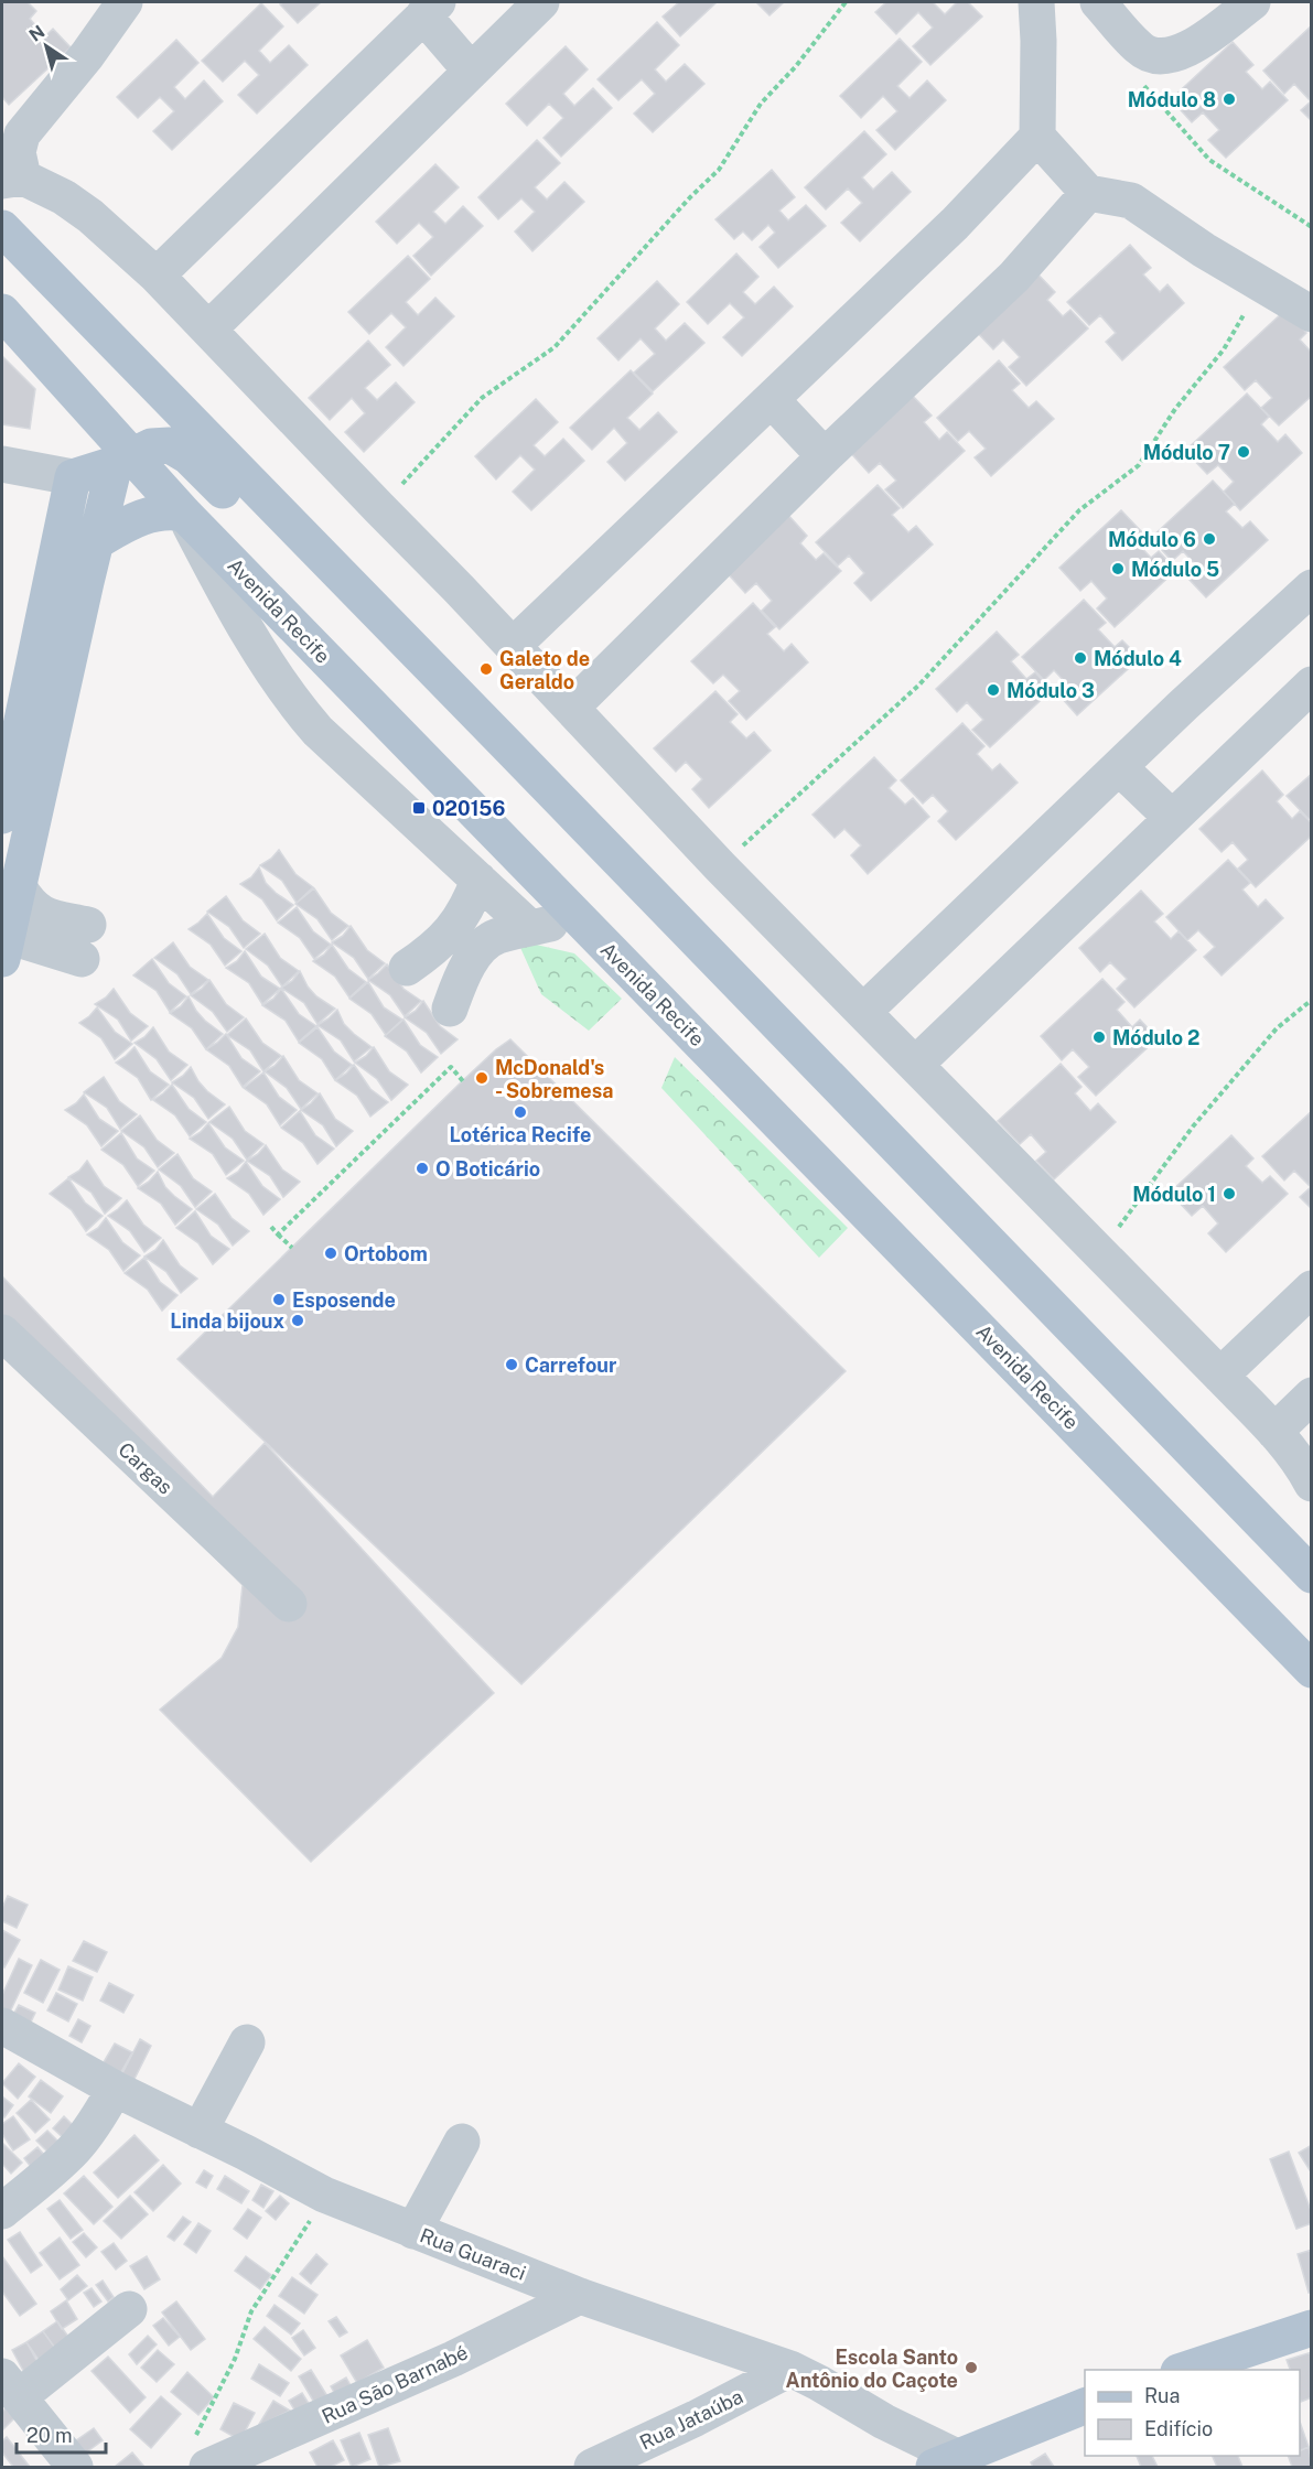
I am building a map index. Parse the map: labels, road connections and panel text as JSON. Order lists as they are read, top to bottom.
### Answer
{
  "streets": {
    "main road": ["Avenida Recife"],
    "street": [
      "Cargas",
      "Rua Guaraci",
      "Rua São Barnabé",
      "Rua Jataúba"
    ]
  },
  "crossings": [
    ["Rua Guaraci", "Rua São Barnabé"],
    ["Rua Guaraci", "Rua Jataúba"]
  ],
  "places": {
    "other": [
      "Módulo 8",
      "Módulo 7",
      "Módulo 6",
      "Módulo 5",
      "Módulo 4",
      "Galeto de Geraldo",
      "Módulo 3",
      "Módulo 2",
      "McDonald's - Sobremesa",
      "Lotérica Recife",
      "O Boticário",
      "Módulo 1",
      "Ortobom",
      "Esposende",
      "Linda bijoux",
      "Carrefour",
      "Escola Santo Antônio do Caçote"
    ],
    "transit": ["020156"]
  },
  "legend": ["Rua", "Edifício"],
  "scale_bar": "20 m",
  "north": "top left"
}
